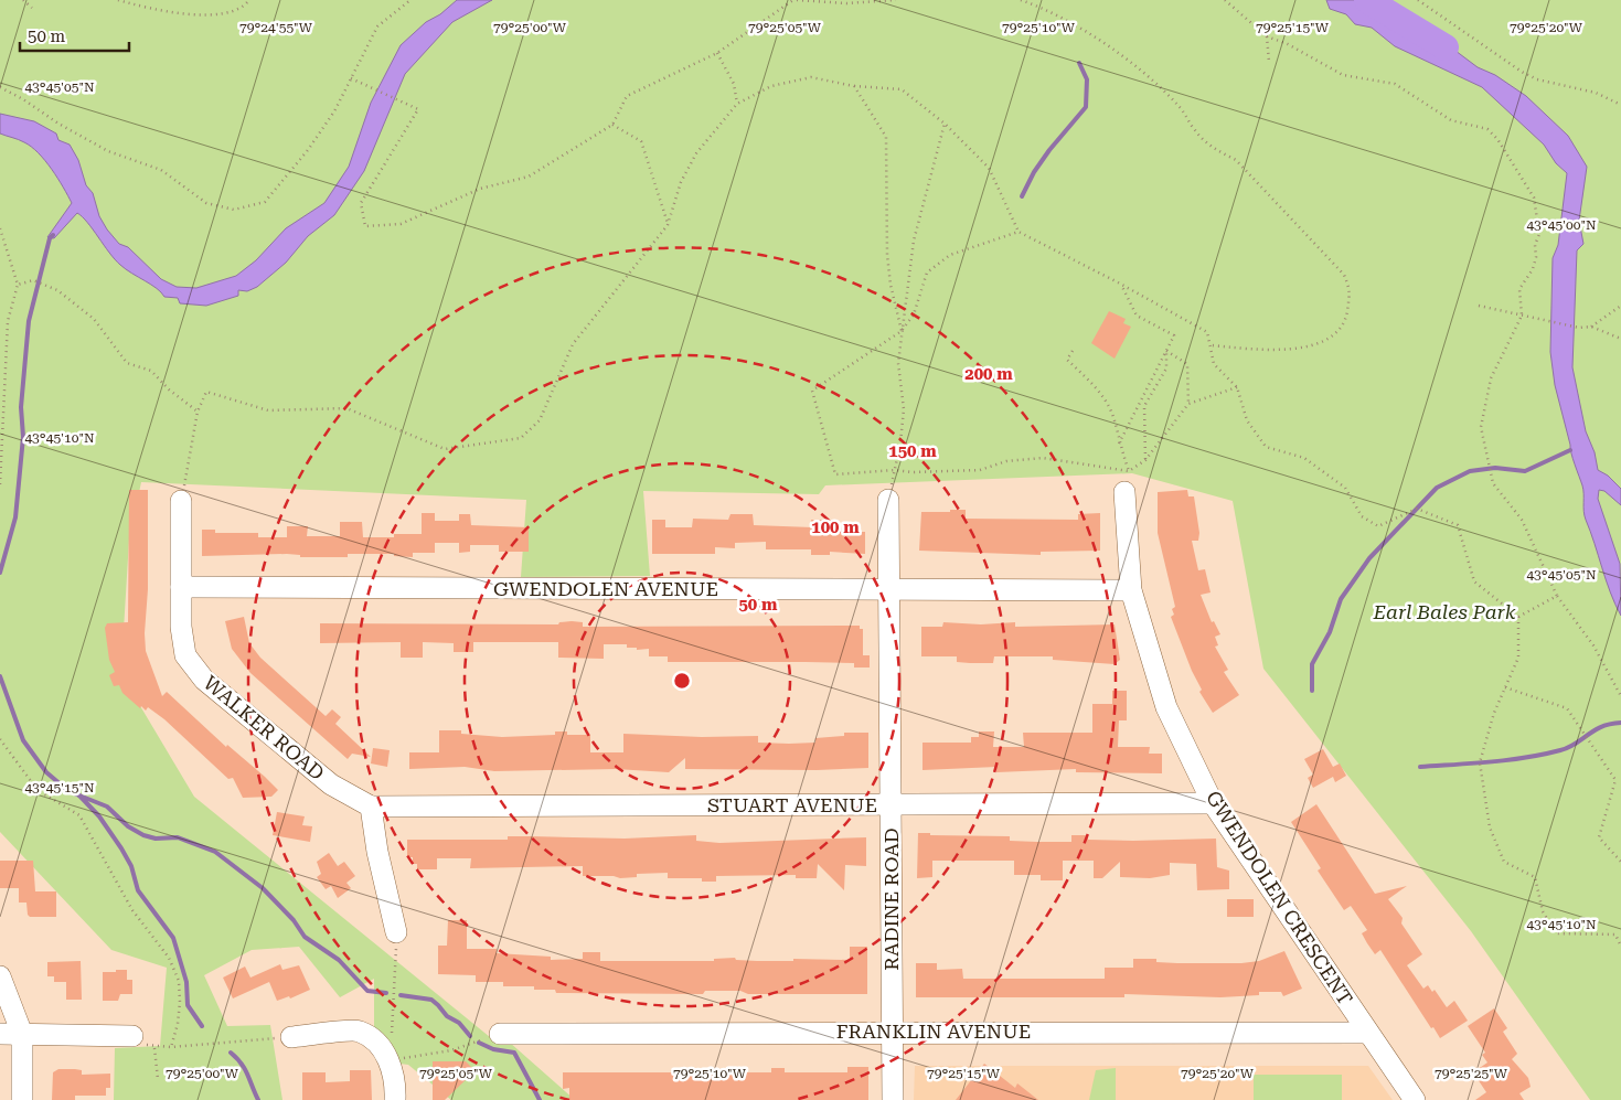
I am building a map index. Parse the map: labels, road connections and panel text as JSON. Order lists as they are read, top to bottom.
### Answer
{
  "streets": {
    "street": [
      "GWENDOLEN AVENUE",
      "WALKER ROAD",
      "STUART AVENUE",
      "GWENDOLEN CRESCENT",
      "RADINE ROAD",
      "FRANKLIN AVENUE"
    ]
  },
  "crossings": [
    ["GWENDOLEN AVENUE", "WALKER ROAD"],
    ["GWENDOLEN AVENUE", "GWENDOLEN CRESCENT"],
    ["GWENDOLEN AVENUE", "RADINE ROAD"],
    ["WALKER ROAD", "STUART AVENUE"],
    ["STUART AVENUE", "GWENDOLEN CRESCENT"],
    ["STUART AVENUE", "RADINE ROAD"],
    ["GWENDOLEN CRESCENT", "FRANKLIN AVENUE"],
    ["RADINE ROAD", "FRANKLIN AVENUE"]
  ],
  "parks": ["Earl Bales Park"],
  "scale_bar": "50 m",
  "coordinates": [
    "79°24'55\"W",
    "79°25'00\"W",
    "79°25'05\"W",
    "79°25'10\"W",
    "79°25'15\"W",
    "79°25'20\"W",
    "43°45'05\"N",
    "43°45'00\"N",
    "43°45'10\"N",
    "43°45'15\"N",
    "79°25'25\"W"
  ],
  "rings": [
    "200 m",
    "150 m",
    "100 m",
    "50 m"
  ]
}
